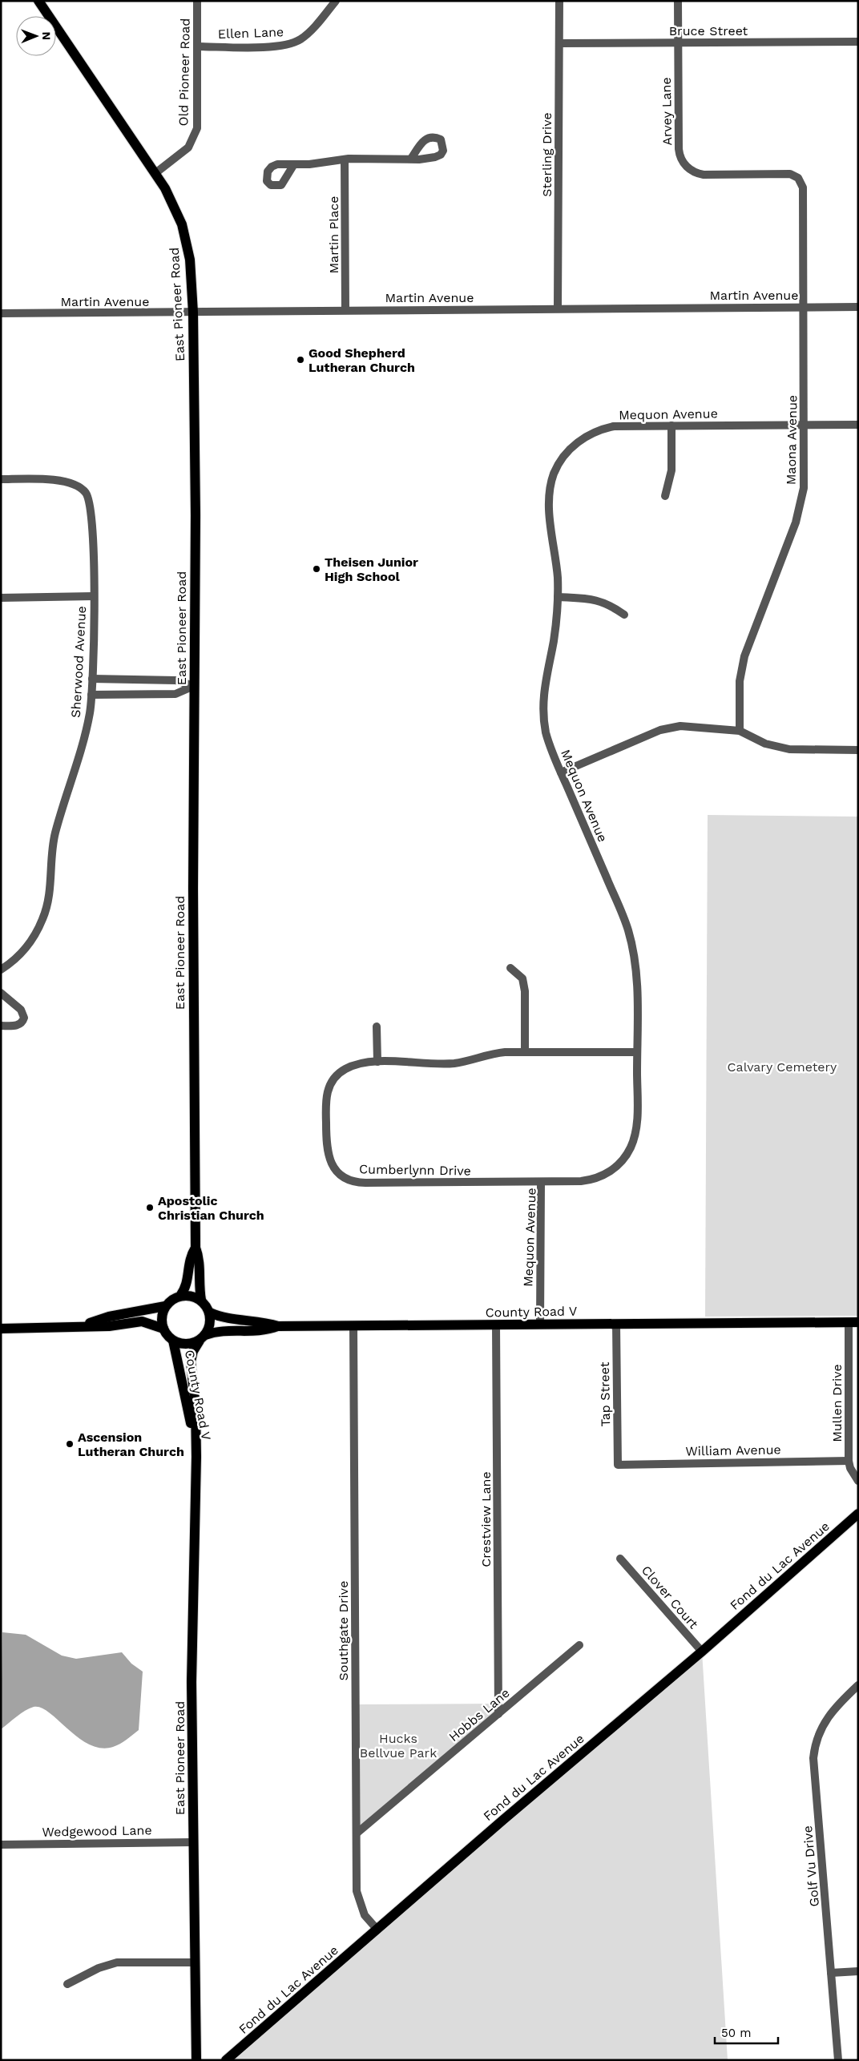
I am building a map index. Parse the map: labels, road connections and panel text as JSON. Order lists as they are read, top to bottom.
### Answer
{
  "streets": {
    "main road": ["East Pioneer Road", "County Road V", "Fond du Lac Avenue"],
    "street": [
      "Bruce Street",
      "Ellen Lane",
      "Old Pioneer Road",
      "Arvey Lane",
      "Sterling Drive",
      "Martin Place",
      "Martin Avenue",
      "Mequon Avenue",
      "Maona Avenue",
      "Sherwood Avenue",
      "Cumberlynn Drive",
      "Tap Street",
      "Mullen Drive",
      "William Avenue",
      "Crestview Lane",
      "Clover Court",
      "Southgate Drive",
      "Hobbs Lane",
      "Wedgewood Lane",
      "Golf Vu Drive"
    ]
  },
  "crossings": [
    ["Bruce Street", "Arvey Lane"],
    ["Bruce Street", "Sterling Drive"],
    ["Ellen Lane", "Old Pioneer Road"],
    ["Old Pioneer Road", "East Pioneer Road"],
    ["Arvey Lane", "Maona Avenue"],
    ["Sterling Drive", "Martin Avenue"],
    ["Martin Place", "Martin Avenue"],
    ["Martin Avenue", "East Pioneer Road"],
    ["Martin Avenue", "Maona Avenue"],
    ["East Pioneer Road", "County Road V"],
    ["East Pioneer Road", "Wedgewood Lane"],
    ["Mequon Avenue", "Maona Avenue"],
    ["Mequon Avenue", "Cumberlynn Drive"],
    ["Mequon Avenue", "County Road V"],
    ["County Road V", "Tap Street"],
    ["County Road V", "Mullen Drive"],
    ["County Road V", "Crestview Lane"],
    ["County Road V", "Southgate Drive"],
    ["Tap Street", "William Avenue"],
    ["Mullen Drive", "William Avenue"],
    ["Crestview Lane", "Hobbs Lane"],
    ["Fond du Lac Avenue", "Clover Court"],
    ["Fond du Lac Avenue", "Southgate Drive"],
    ["Southgate Drive", "Hobbs Lane"]
  ],
  "parks": ["Calvary Cemetery", "Hucks Bellvue Park"],
  "places": [
    "Good Shepherd Lutheran Church",
    "Theisen Junior High School",
    "Apostolic Christian Church",
    "Ascension Lutheran Church"
  ],
  "scale_bar": "50 m",
  "north": "right"
}
